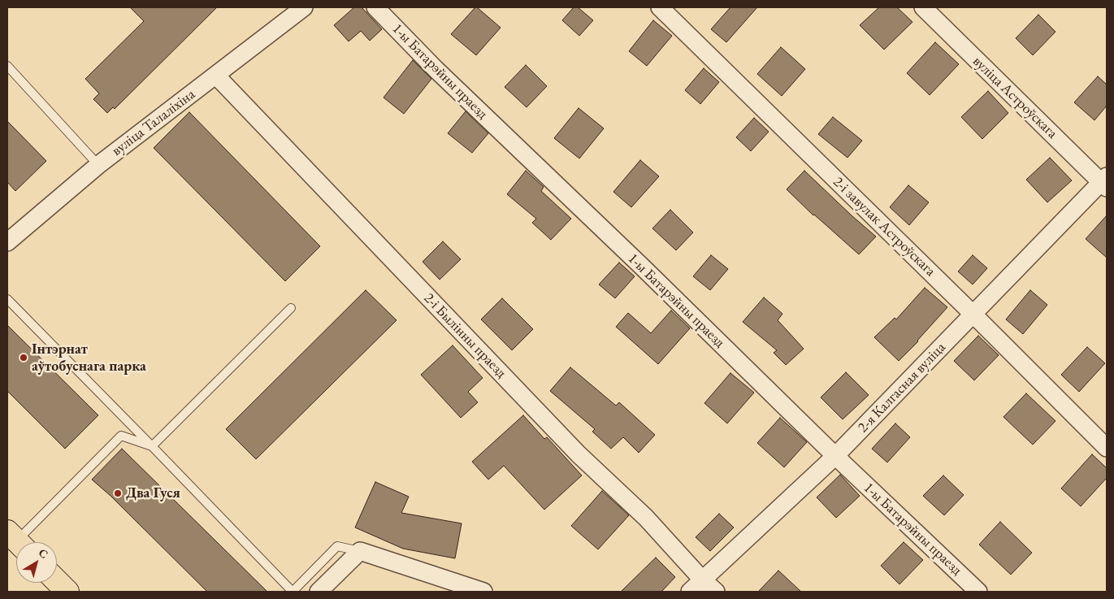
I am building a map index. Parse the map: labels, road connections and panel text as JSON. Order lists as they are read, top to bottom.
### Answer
{
  "streets": {
    "street": [
      "1-ы Батарэйны праезд",
      "вуліца Астроўскага",
      "вуліца Талаліхіна",
      "2-і завулак Астроўскага",
      "2-і Былінны праезд",
      "2-я Калгасная вуліца"
    ]
  },
  "crossings": [
    ["1-ы Батарэйны праезд", "2-я Калгасная вуліца"],
    ["вуліца Астроўскага", "2-я Калгасная вуліца"],
    ["вуліца Талаліхіна", "2-і Былінны праезд"],
    ["2-і завулак Астроўскага", "2-я Калгасная вуліца"],
    ["2-і Былінны праезд", "2-я Калгасная вуліца"]
  ],
  "places": ["Інтэрнат аўтобуснага парка", "Два Гуся"],
  "north": "top right"
}
